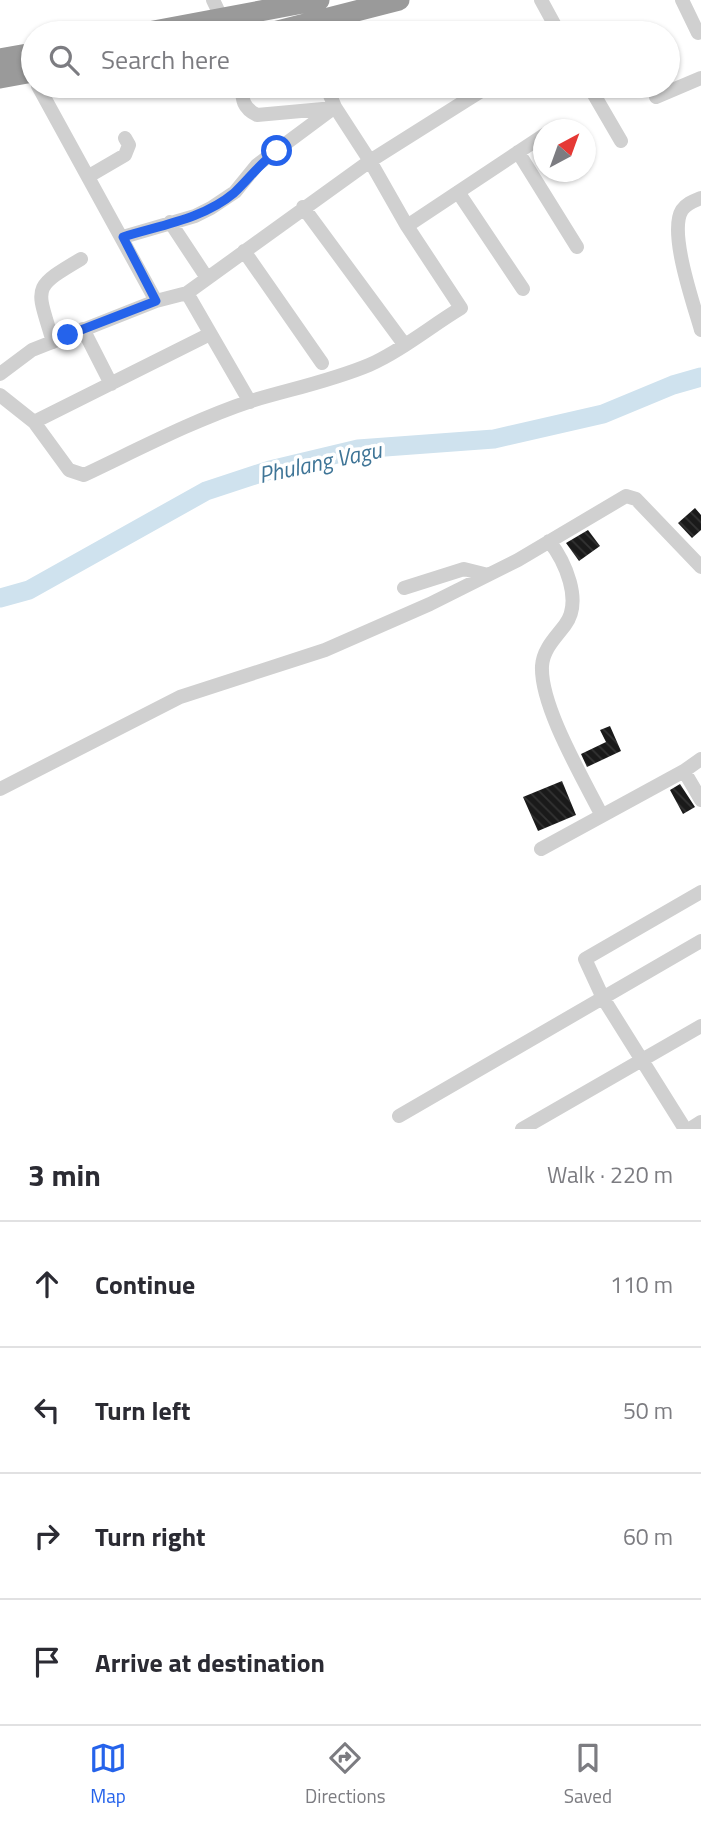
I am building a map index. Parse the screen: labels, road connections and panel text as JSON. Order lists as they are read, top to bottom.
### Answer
{
  "water": ["Phulang Vagu"],
  "north": "top right",
  "page": {
    "search": "Search here",
    "heading": ["3 min", "Walk · 220 m"],
    "list": [
      ["Continue", "110 m"],
      ["Turn left", "50 m"],
      ["Turn right", "60 m"],
      "Arrive at destination"
    ],
    "nav": ["Map", "Directions", "Saved"]
  }
}
